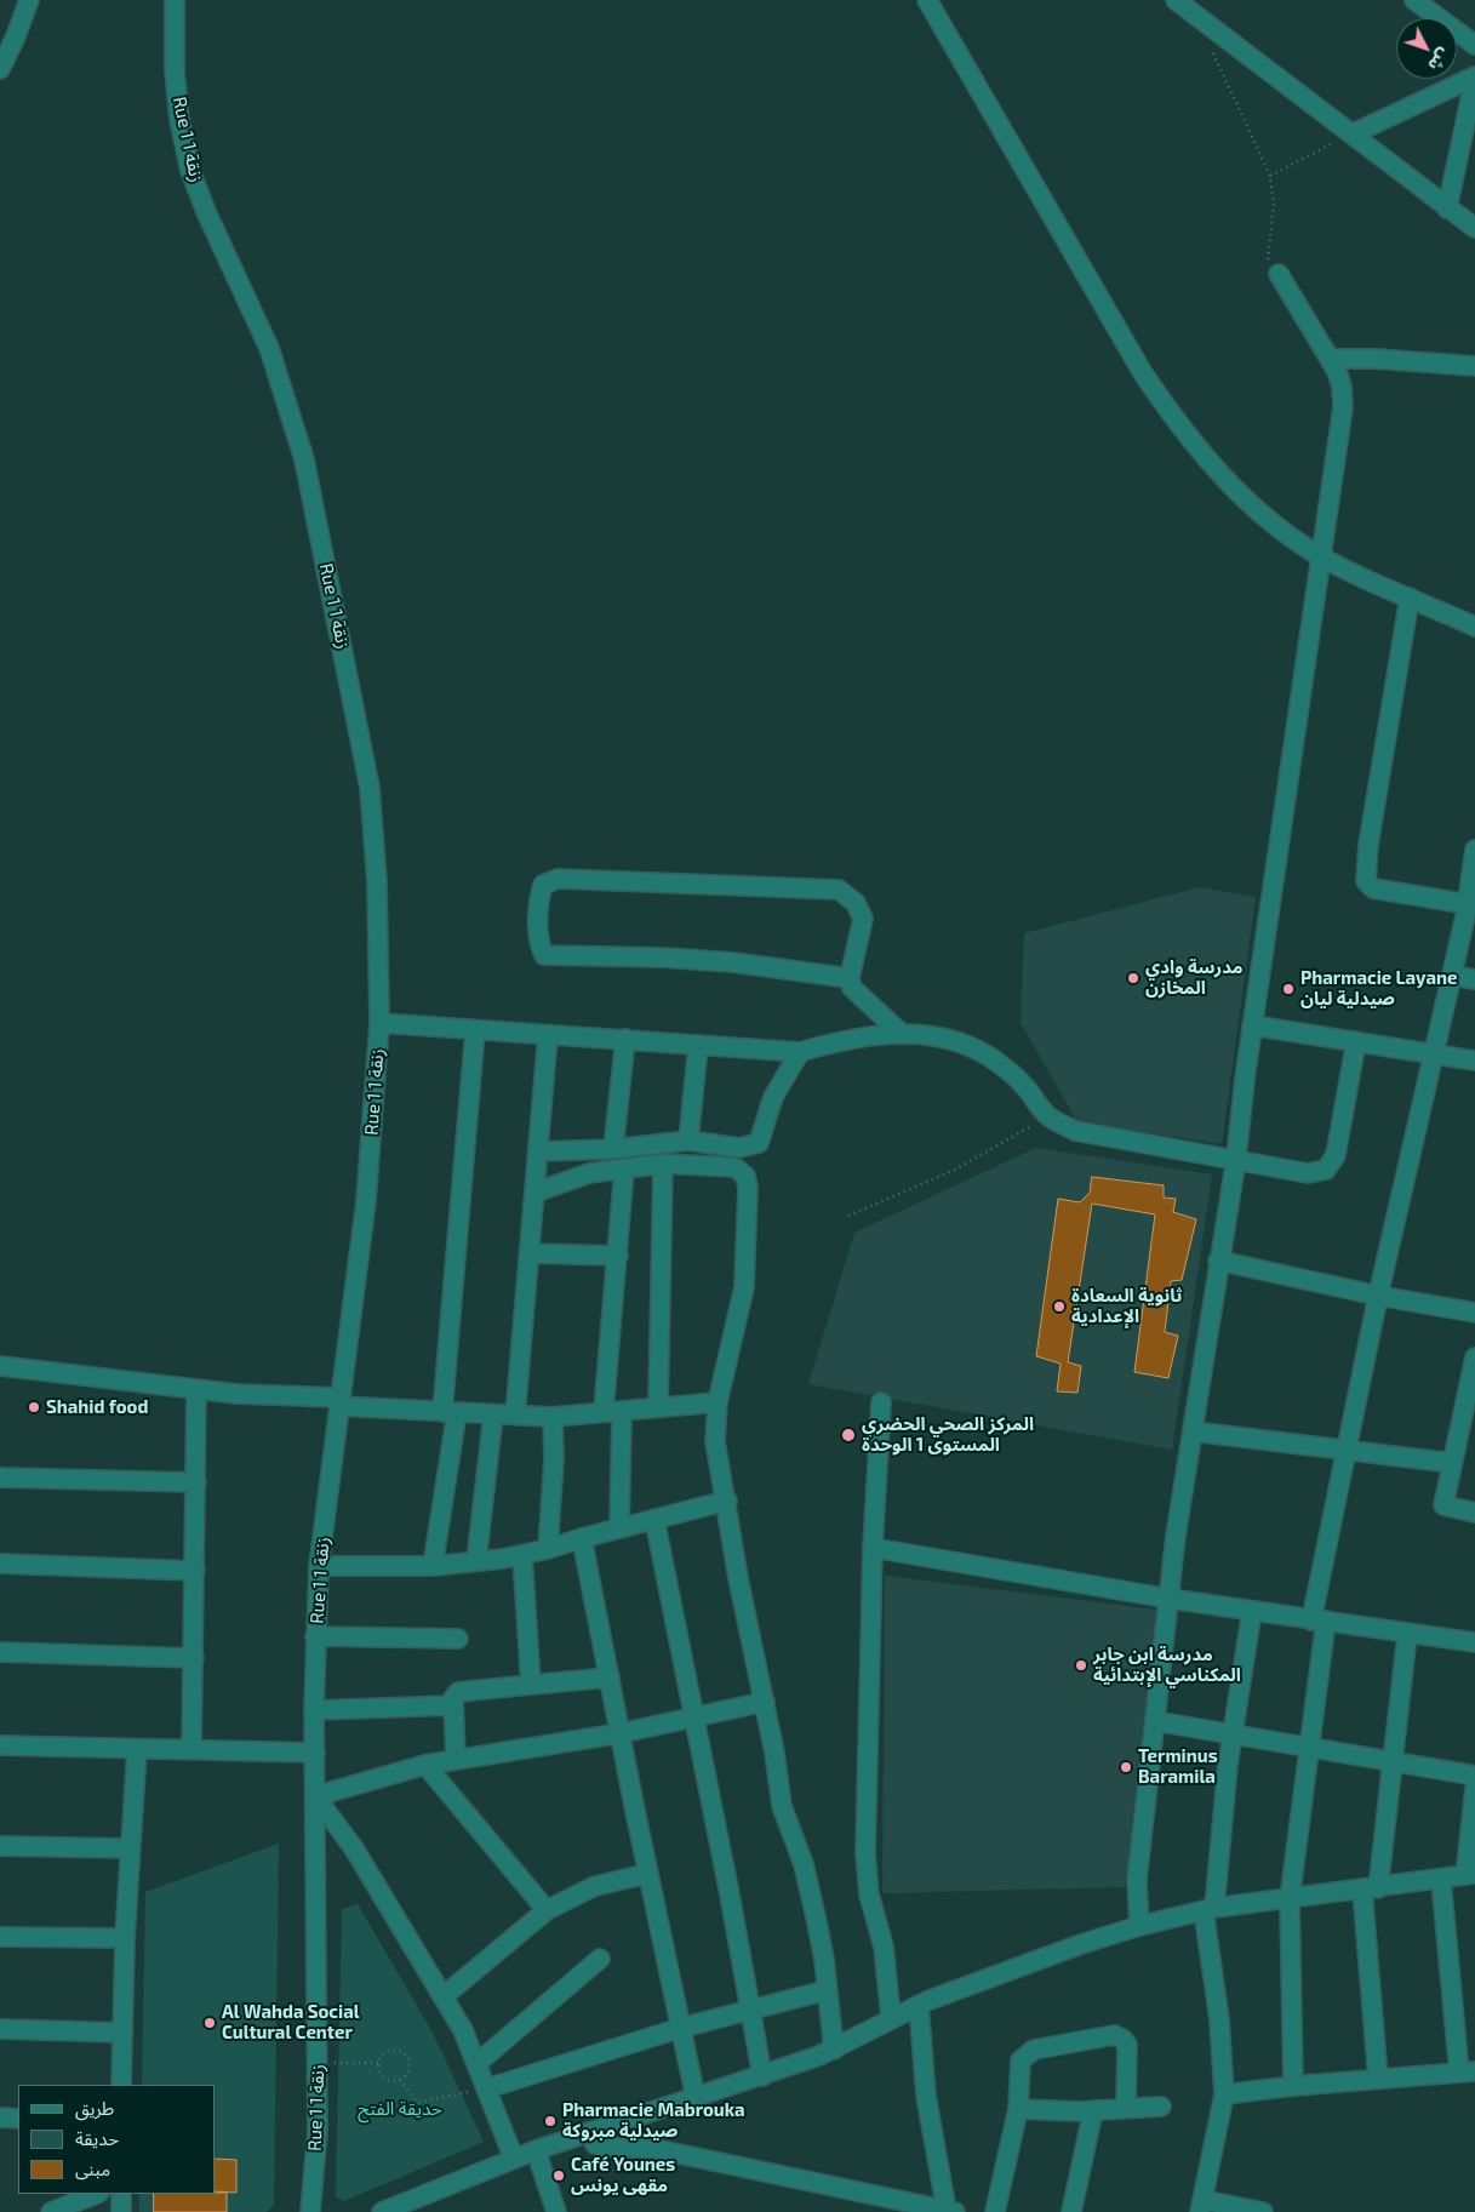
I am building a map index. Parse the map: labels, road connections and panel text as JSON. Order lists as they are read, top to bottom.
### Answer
{
  "streets": {
    "street": ["Rue 1 زنقة 1"]
  },
  "parks": ["حديقة الفتح"],
  "places": [
    "مدرسة وادي المخازن",
    "Pharmacie Layane صيدلية ليان",
    "ثانوية السعادة الإعدادية",
    "Shahid food",
    "المركز الصحي الحضري المستوى 1 الوحدة",
    "مدرسة ابن جابر المكناسي الإبتدائية",
    "Terminus Baramila",
    "Al Wahda Social Cultural Center",
    "Pharmacie Mabrouka صيدلية مبروكة",
    "Café Younes مقهى يونس"
  ],
  "legend": ["طريق", "حديقة", "مبنى"],
  "north": "bottom right"
}
